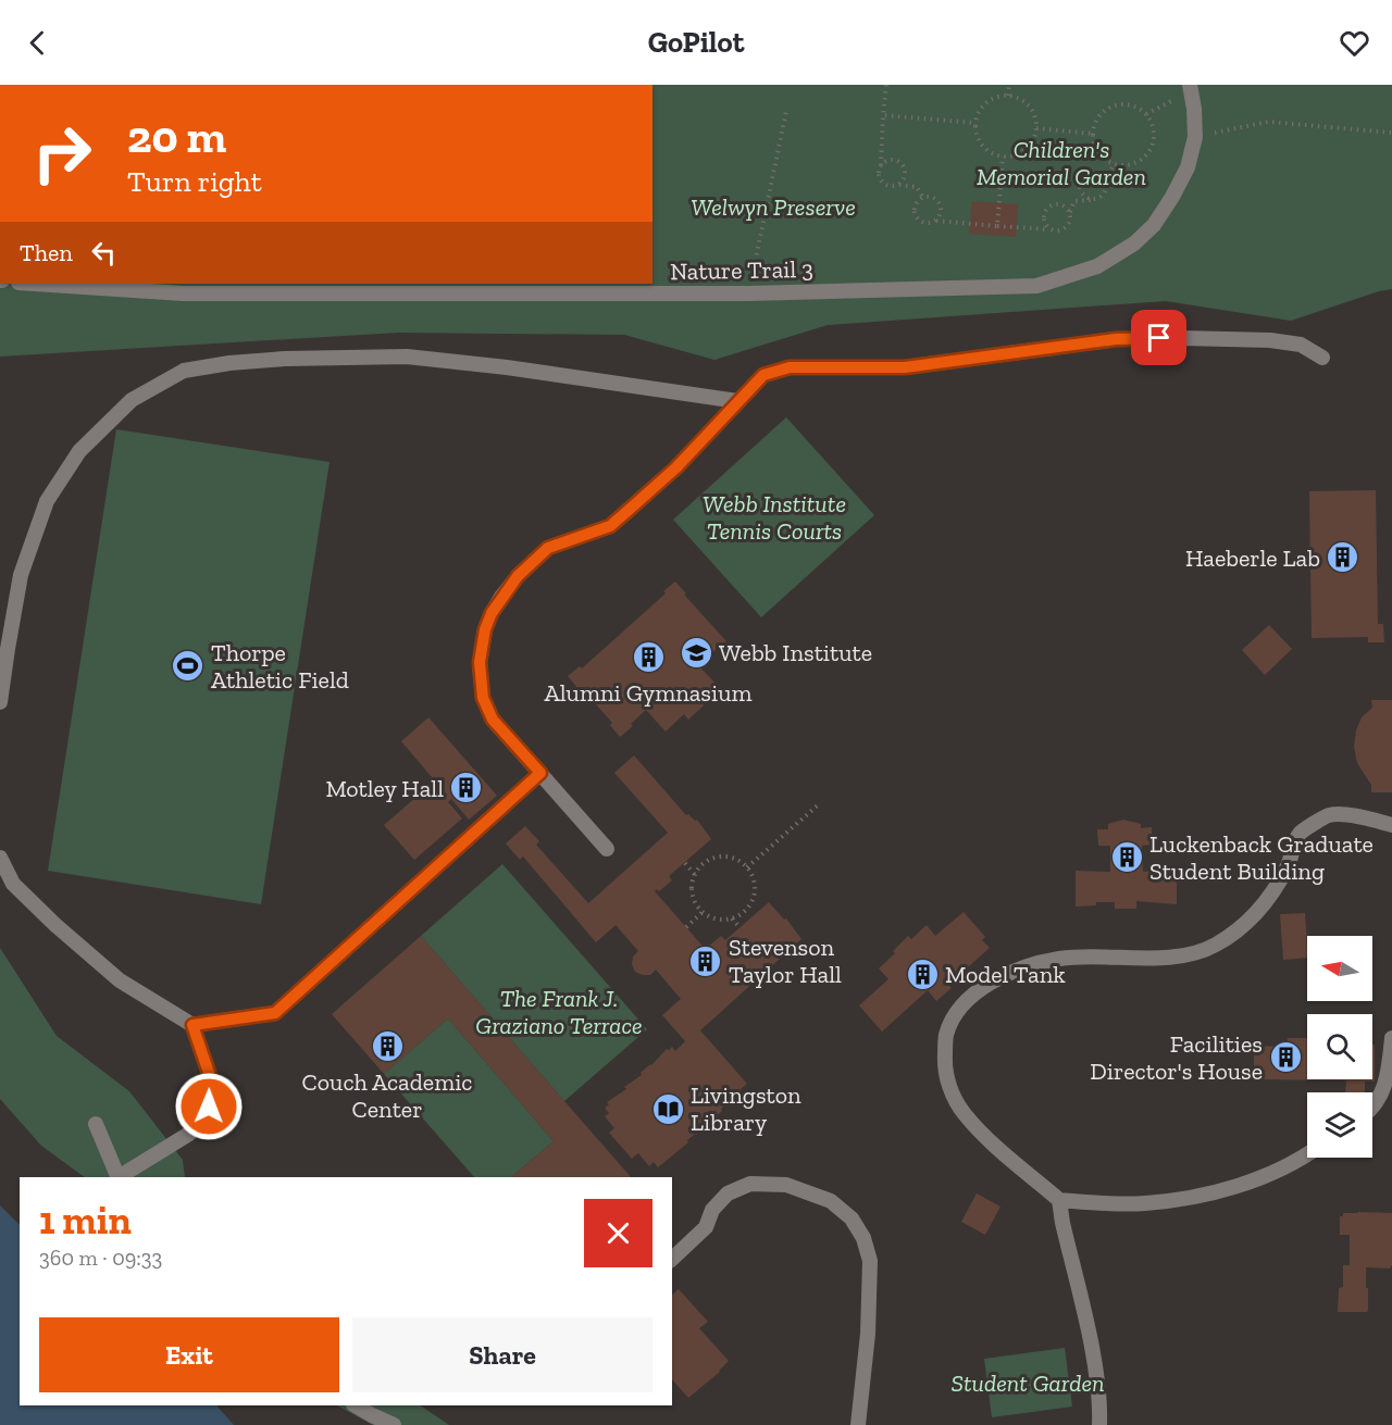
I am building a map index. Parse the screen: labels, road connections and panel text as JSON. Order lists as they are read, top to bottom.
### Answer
{
  "streets": {
    "lane": ["Nature Trail 3"]
  },
  "parks": [
    "Children's Memorial Garden",
    "Welwyn Preserve",
    "Webb Institute Tennis Courts",
    "The Frank J. Graziano Terrace",
    "Student Garden"
  ],
  "places": {
    "building": [
      "Haeberle Lab",
      "Alumni Gymnasium",
      "Motley Hall",
      "Luckenback Graduate Student Building",
      "Stevenson Taylor Hall",
      "Model Tank",
      "Couch Academic Center",
      "Facilities Director's House"
    ],
    "school or university": ["Webb Institute"],
    "sports": ["Thorpe Athletic Field"],
    "library": ["Livingston Library"]
  },
  "north": "left",
  "page": {
    "header": "GoPilot",
    "turn": ["20 m", "Turn right"],
    "then": "Then",
    "heading": ["1 min", "360 m · 09:33"],
    "buttons": ["Exit", "Share"]
  }
}
